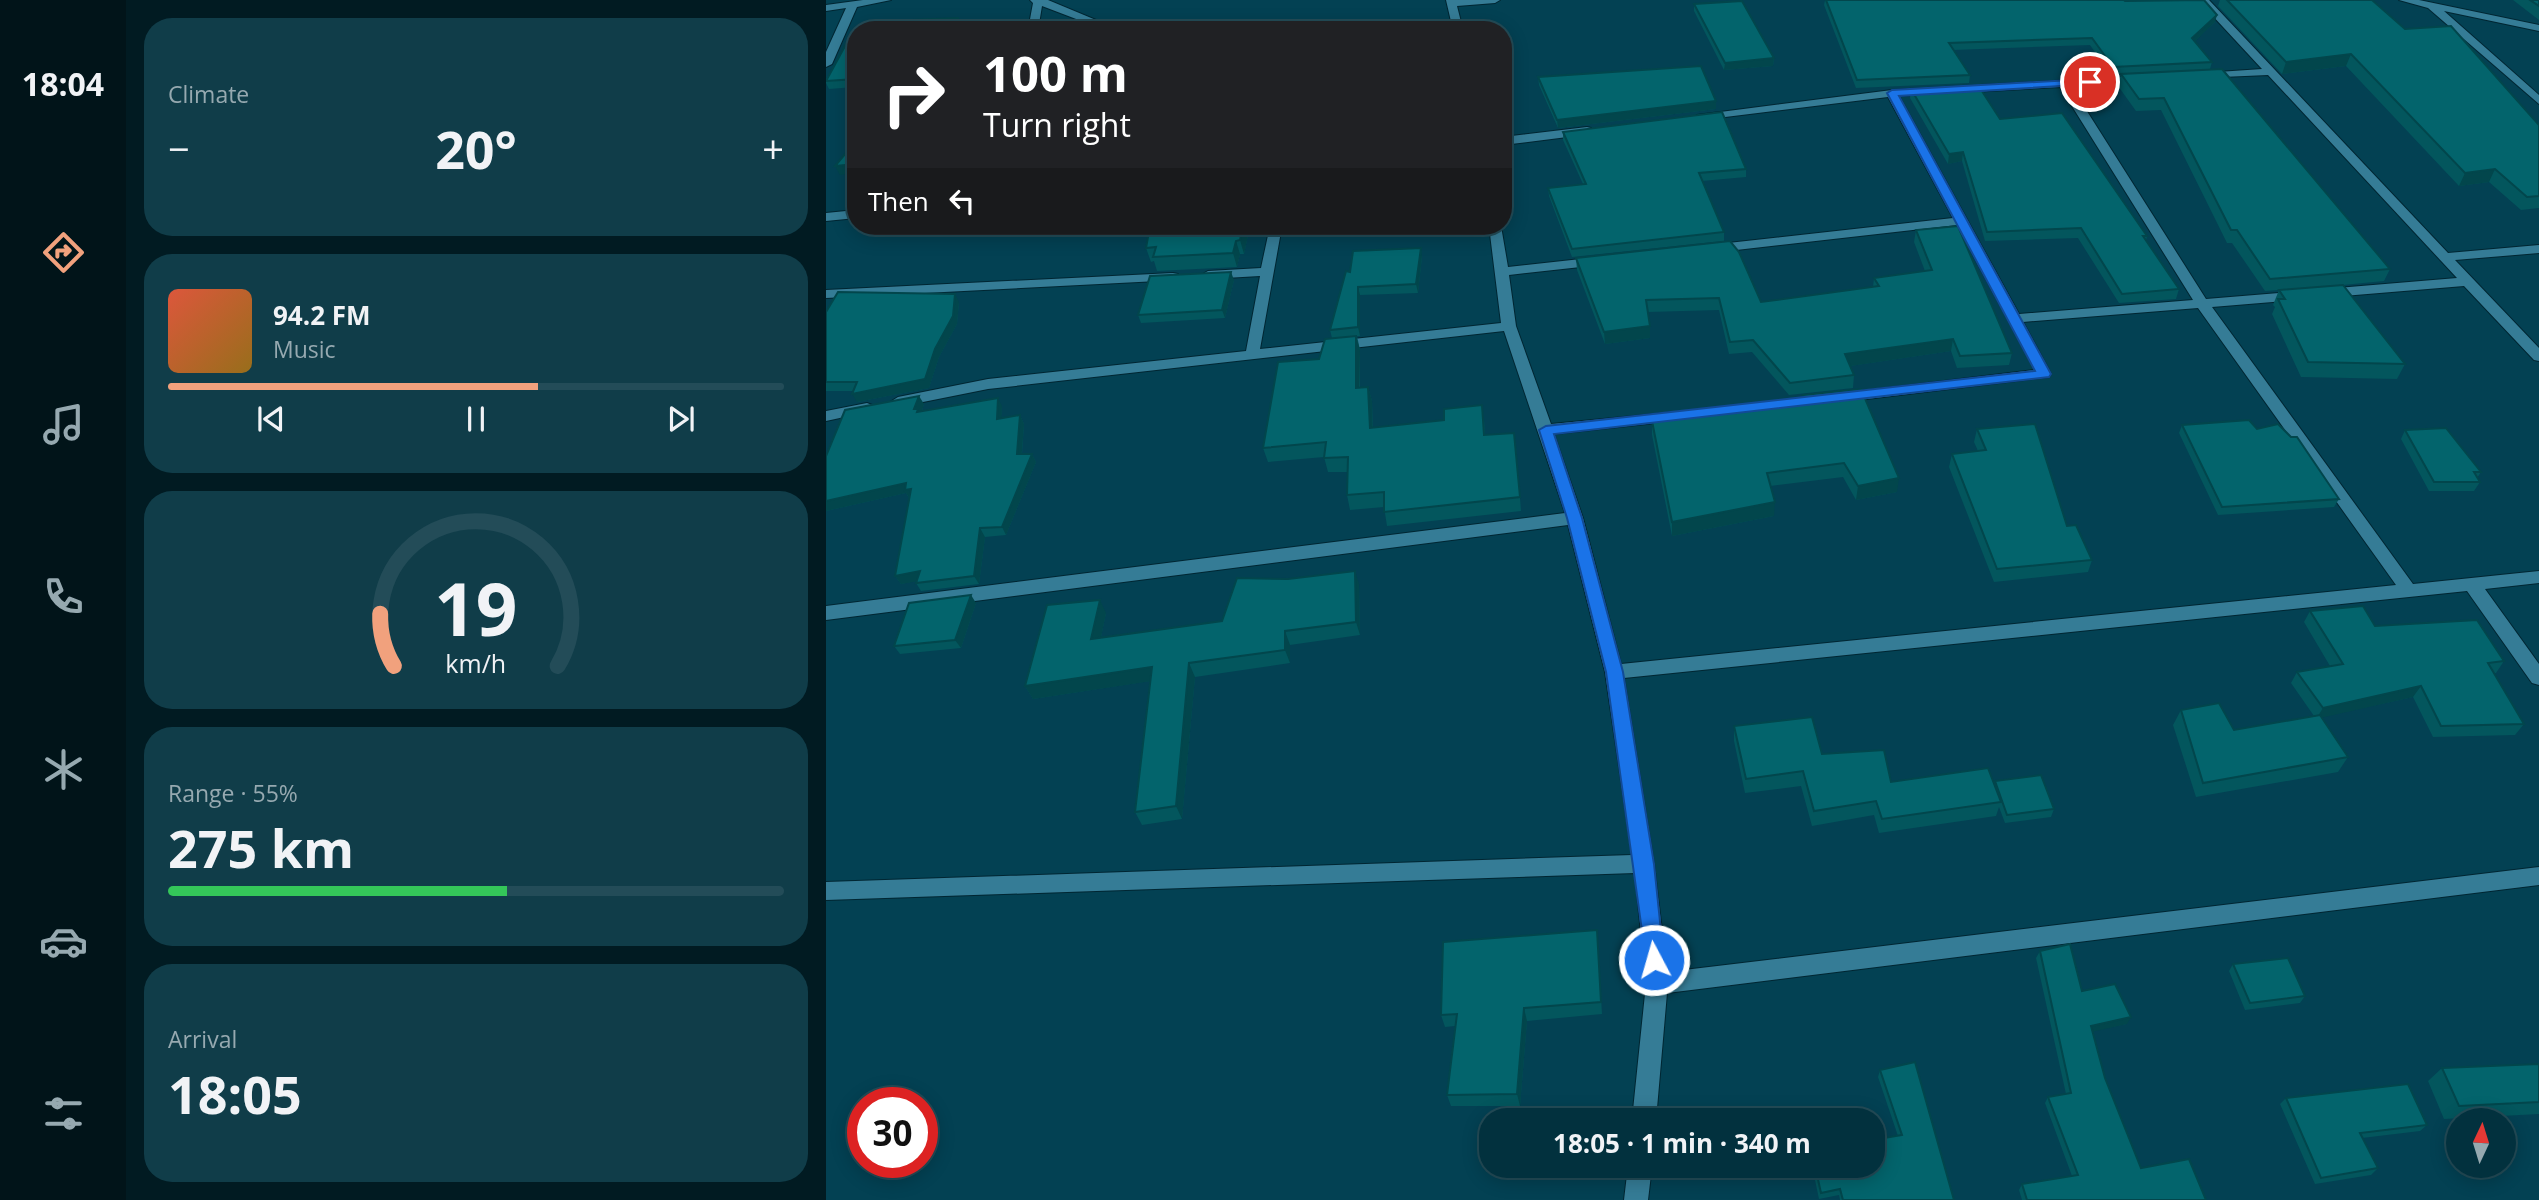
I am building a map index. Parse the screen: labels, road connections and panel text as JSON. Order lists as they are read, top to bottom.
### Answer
{
  "north": "top",
  "page": {
    "tabs": "18:04",
    "tile": [
      "Climate",
      ["Range · 55%", "275 km"],
      ["Arrival", "18:05"]
    ],
    "turn": ["100 m", "Turn right"],
    "heat": ["−", "20°", "+"],
    "then": "Then",
    "song": ["94.2 FM", "Music"],
    "limit": "30",
    "trip": "18:05 · 1 min · 340 m",
    "gauge": ["19", "km/h"]
  }
}
